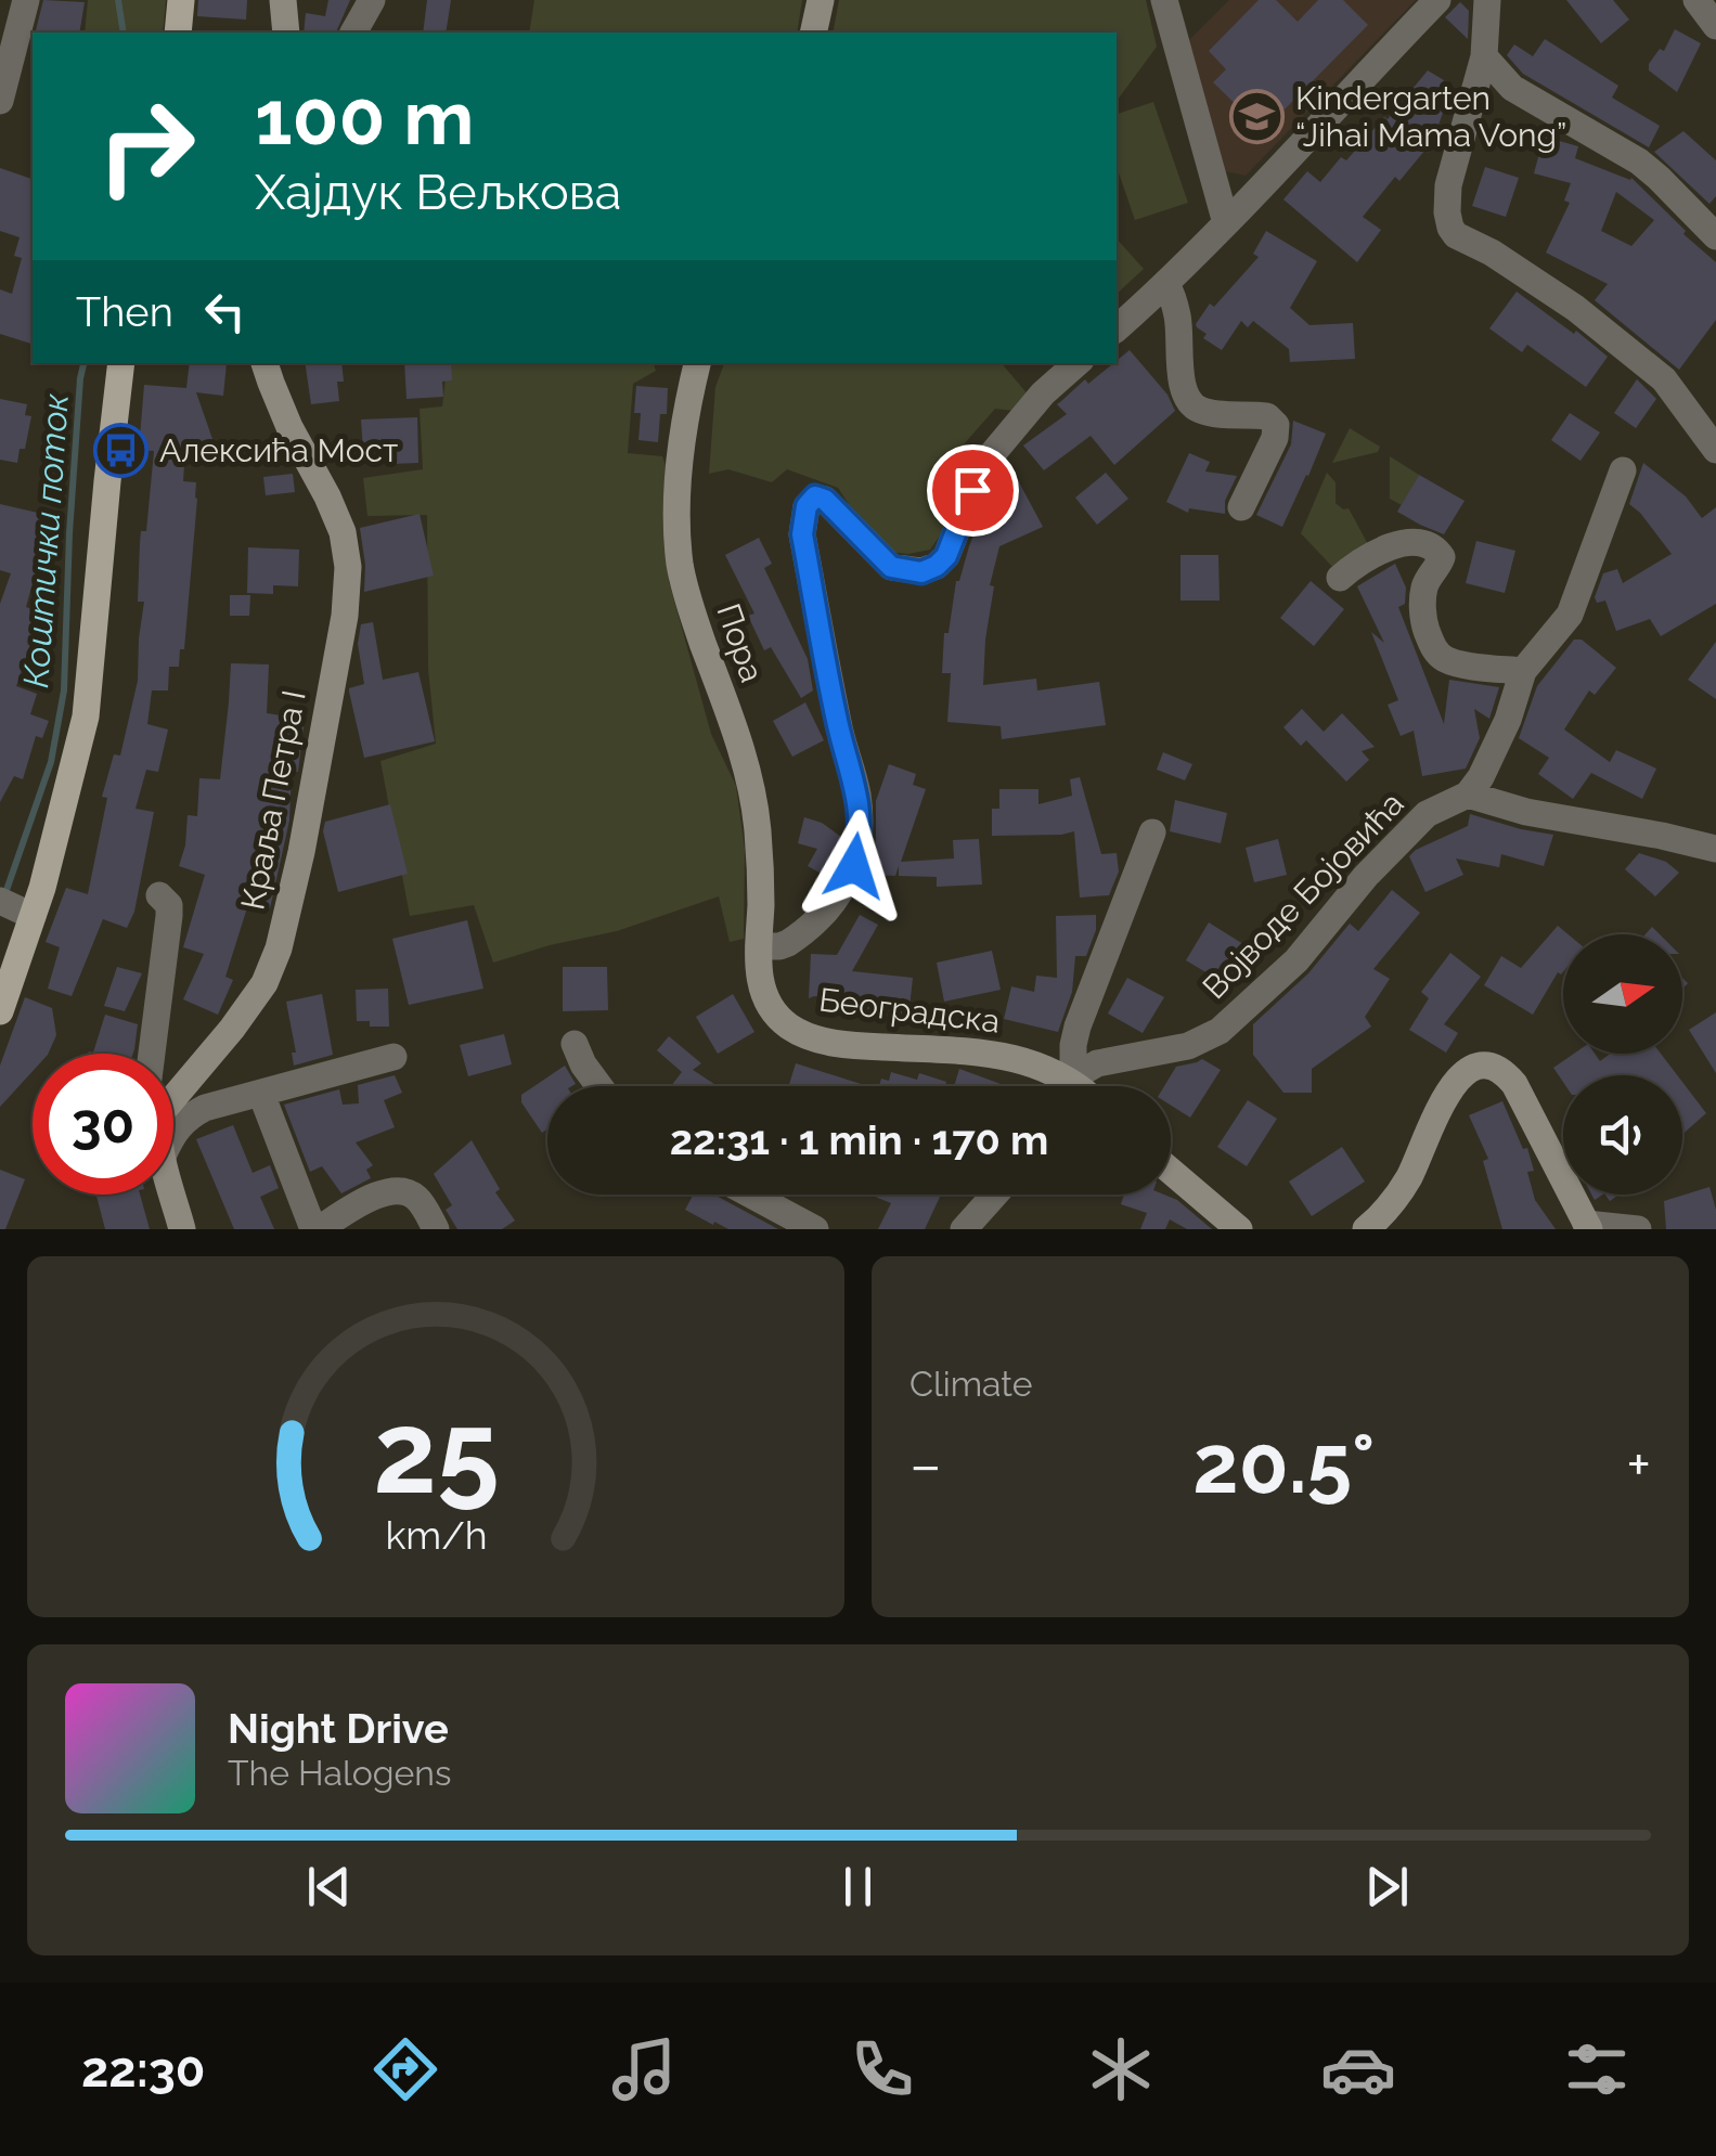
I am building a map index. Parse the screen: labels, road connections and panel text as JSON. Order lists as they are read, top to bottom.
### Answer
{
  "streets": {
    "street": [
      "Пора",
      "Краља Петра I",
      "Војводе Бојовића",
      "Београдска"
    ]
  },
  "crossings": [
    ["Пора", "Београдска"]
  ],
  "water": ["Коштички поток"],
  "places": {
    "school or university": ["Kindergarten “Jihai Mama Vong”"],
    "bus stop": ["Алексића Мост"]
  },
  "north": "right",
  "page": {
    "turn": ["100 m", "Хајдук Вељкова"],
    "then": "Then",
    "limit": "30",
    "trip": "22:31 · 1 min · 170 m",
    "tile": "Climate",
    "heat": ["−", "20.5°", "+"],
    "song": ["Night Drive", "The Halogens"],
    "tabs": "22:30",
    "gauge": ["25", "km/h"]
  }
}
